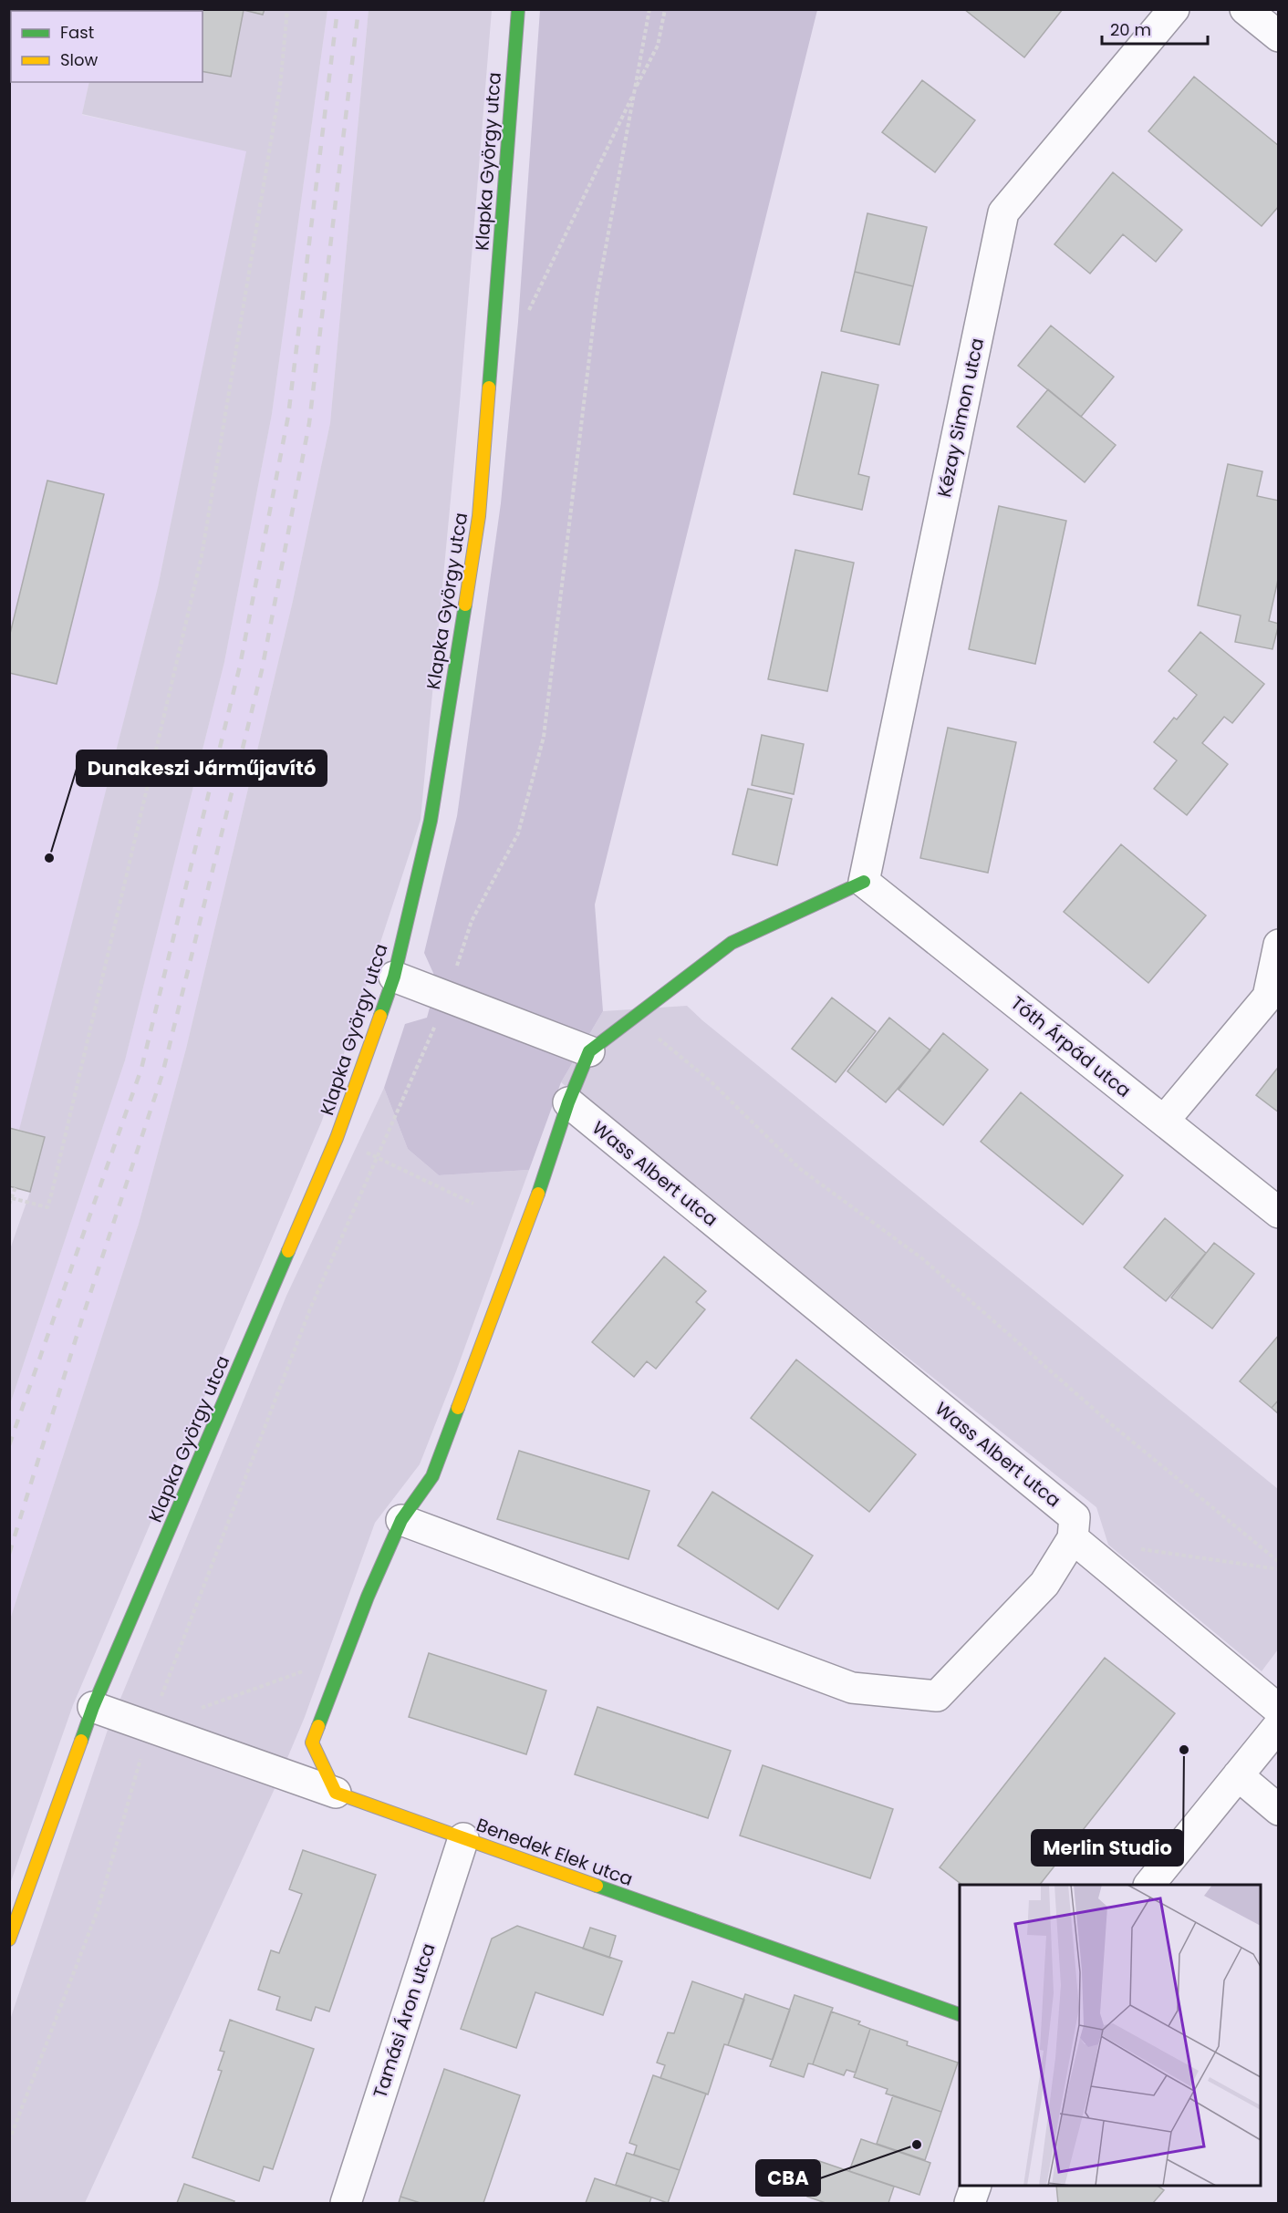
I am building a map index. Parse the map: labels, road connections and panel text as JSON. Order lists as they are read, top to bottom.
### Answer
{
  "streets": {
    "street": [
      "Klapka György utca",
      "Kézay Simon utca",
      "Tóth Árpád utca",
      "Wass Albert utca",
      "Benedek Elek utca",
      "Tamási Áron utca"
    ]
  },
  "crossings": [
    ["Kézay Simon utca", "Tóth Árpád utca"],
    ["Benedek Elek utca", "Tamási Áron utca"]
  ],
  "places": ["Dunakeszi Járműjavító", "Merlin Studio", "CBA"],
  "legend": ["Fast", "Slow"],
  "scale_bar": "20 m"
}
